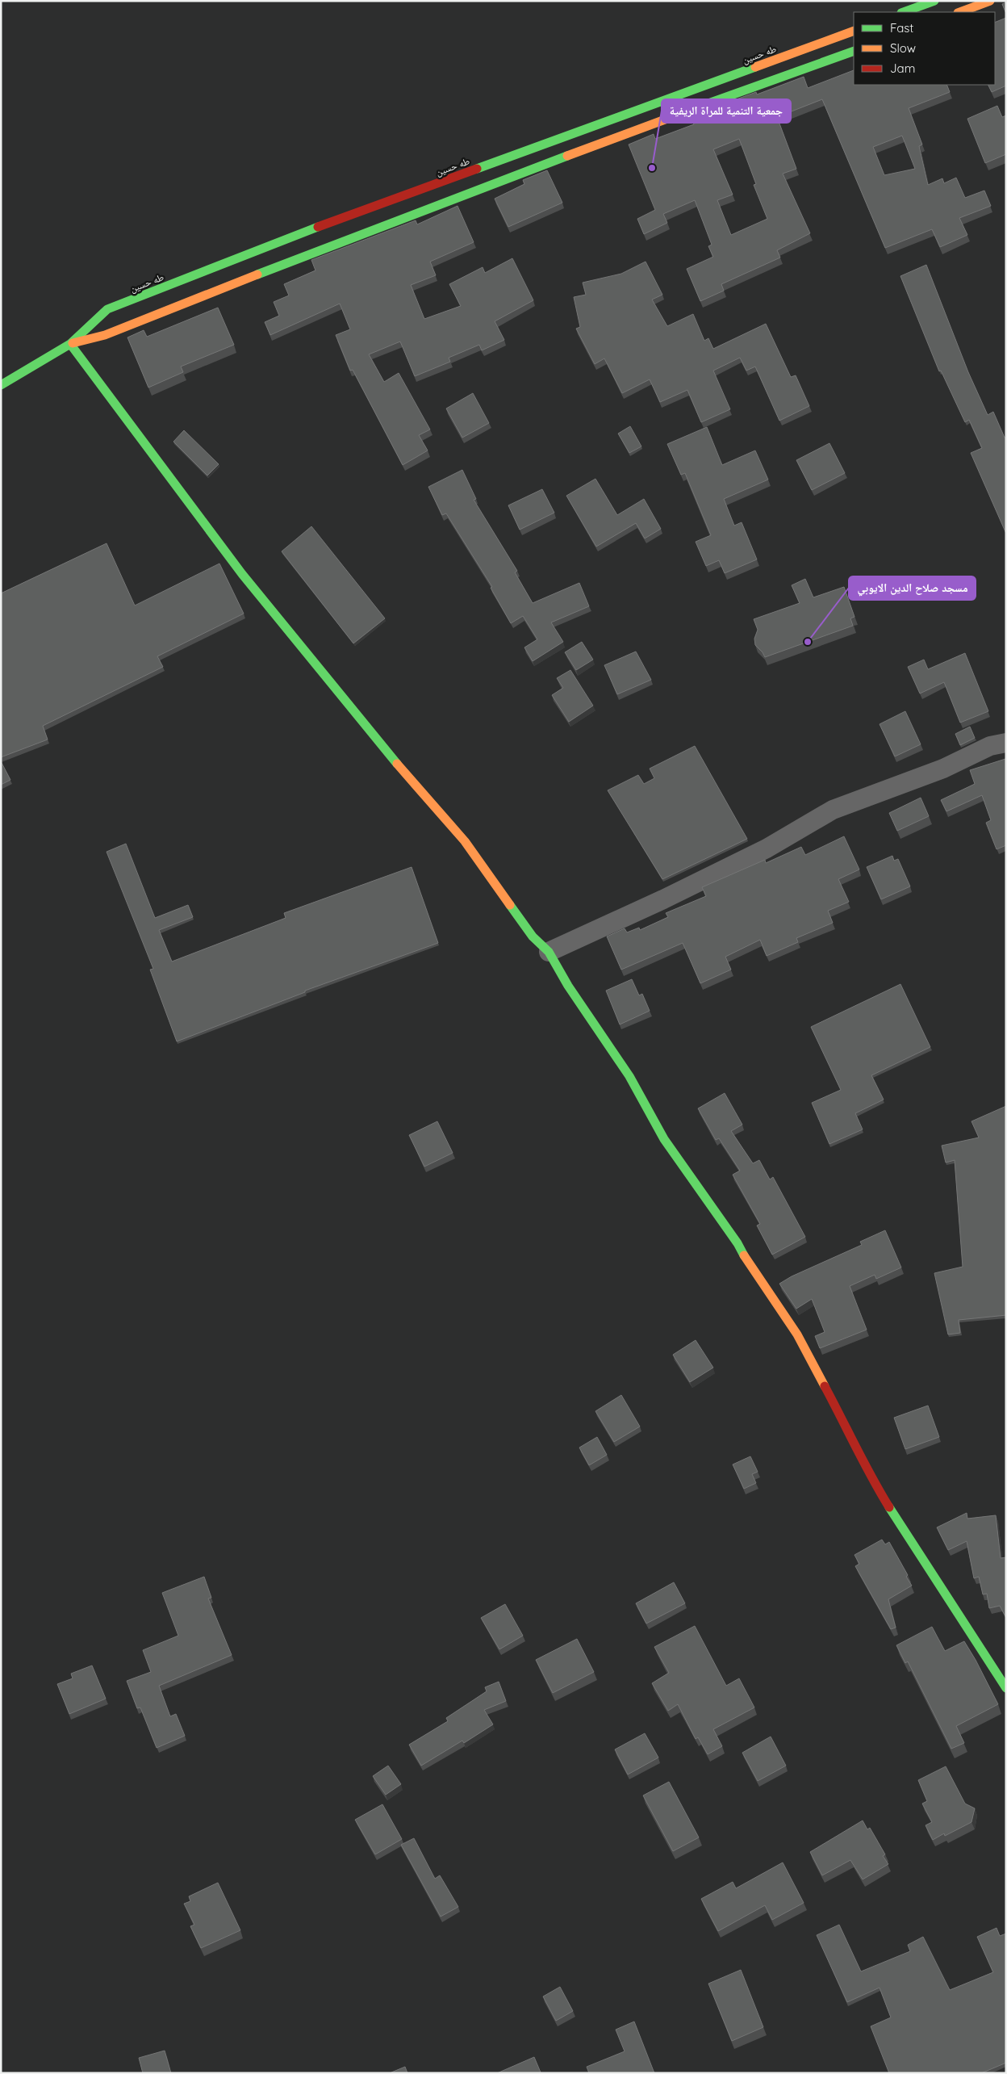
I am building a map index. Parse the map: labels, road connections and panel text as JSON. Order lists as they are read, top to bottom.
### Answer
{
  "streets": {
    "main road": ["طه حسين"]
  },
  "places": ["جمعية التنمية للمراة الريفية", "مسجد صلاح الدين الايوبي"],
  "legend": ["Fast", "Slow", "Jam"]
}
